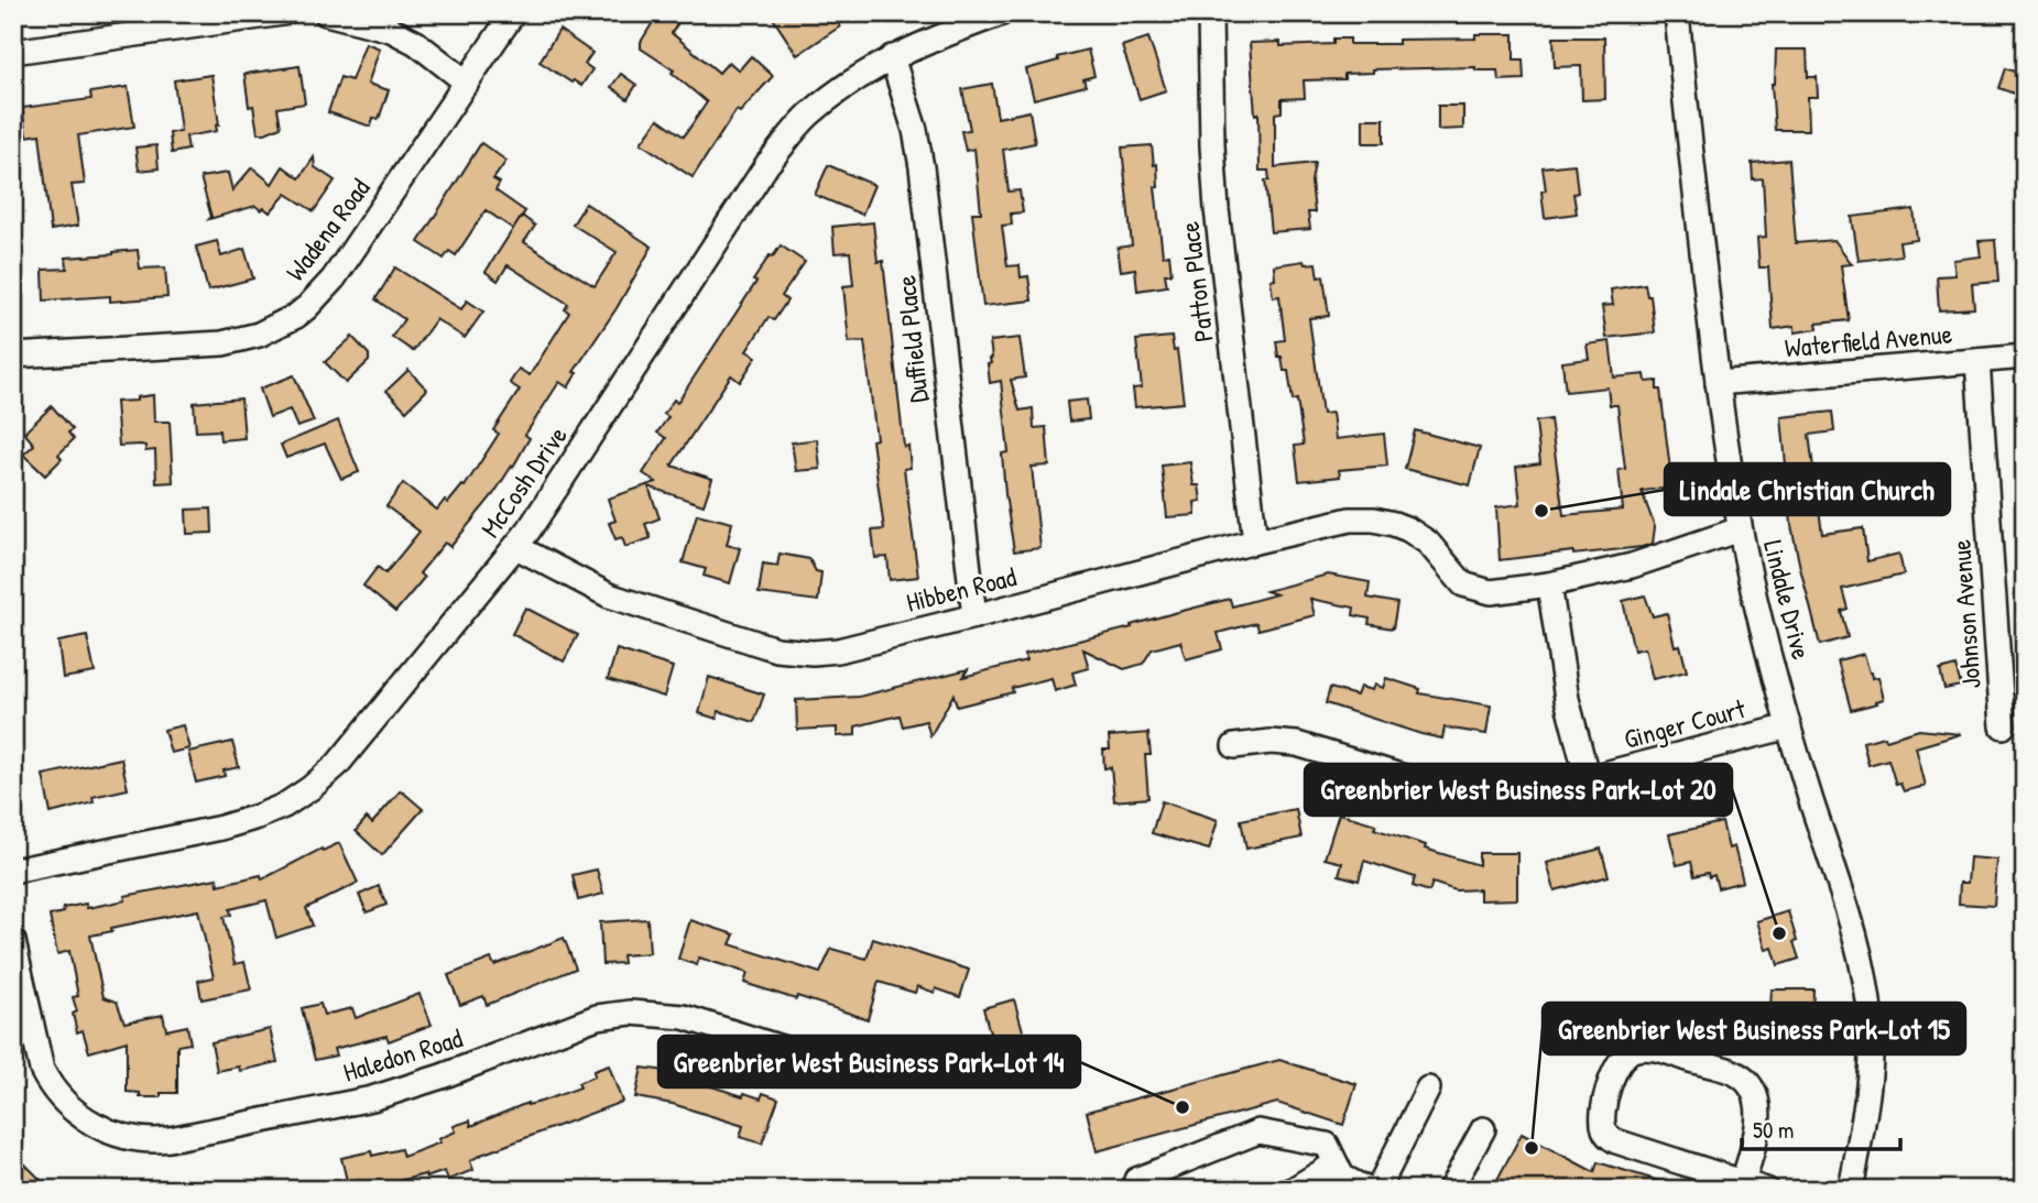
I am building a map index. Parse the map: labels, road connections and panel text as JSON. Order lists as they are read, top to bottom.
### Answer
{
  "streets": {
    "street": [
      "Wadena Road",
      "Patton Place",
      "Duffield Place",
      "Waterfield Avenue",
      "McCosh Drive",
      "Hibben Road",
      "Lindale Drive",
      "Johnson Avenue",
      "Ginger Court",
      "Haledon Road"
    ]
  },
  "crossings": [
    ["Patton Place", "Hibben Road"],
    ["Duffield Place", "McCosh Drive"],
    ["Duffield Place", "Hibben Road"],
    ["Waterfield Avenue", "Lindale Drive"],
    ["Waterfield Avenue", "Johnson Avenue"],
    ["McCosh Drive", "Hibben Road"],
    ["Hibben Road", "Lindale Drive"],
    ["Lindale Drive", "Ginger Court"]
  ],
  "places": [
    "Lindale Christian Church",
    "Greenbrier West Business Park-Lot 20",
    "Greenbrier West Business Park-Lot 14",
    "Greenbrier West Business Park-Lot 15"
  ],
  "scale_bar": "50 m"
}
